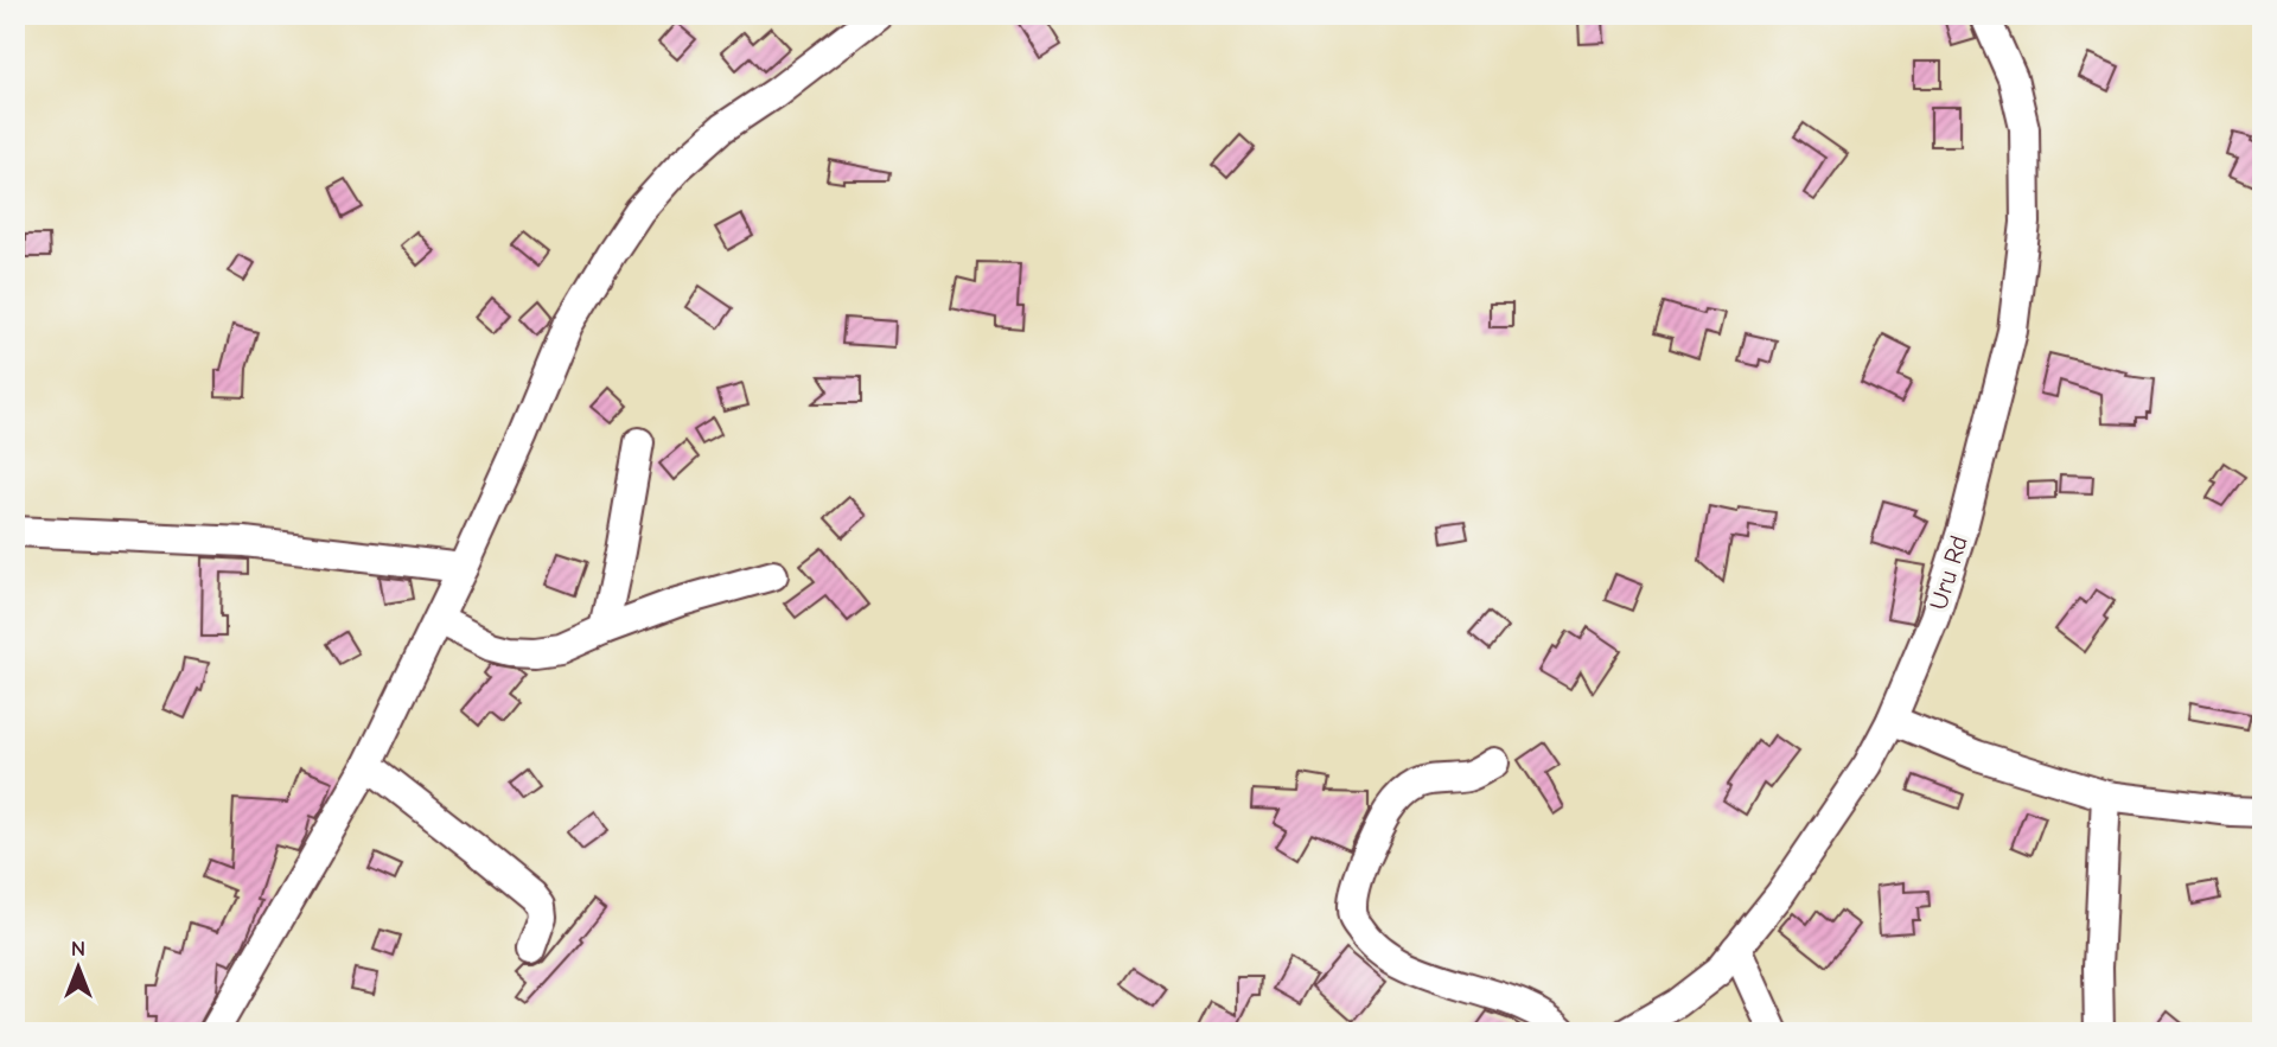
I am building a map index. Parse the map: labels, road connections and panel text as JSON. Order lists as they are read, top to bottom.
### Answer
{
  "streets": {
    "street": ["Uru Rd"]
  },
  "north": "top"
}
